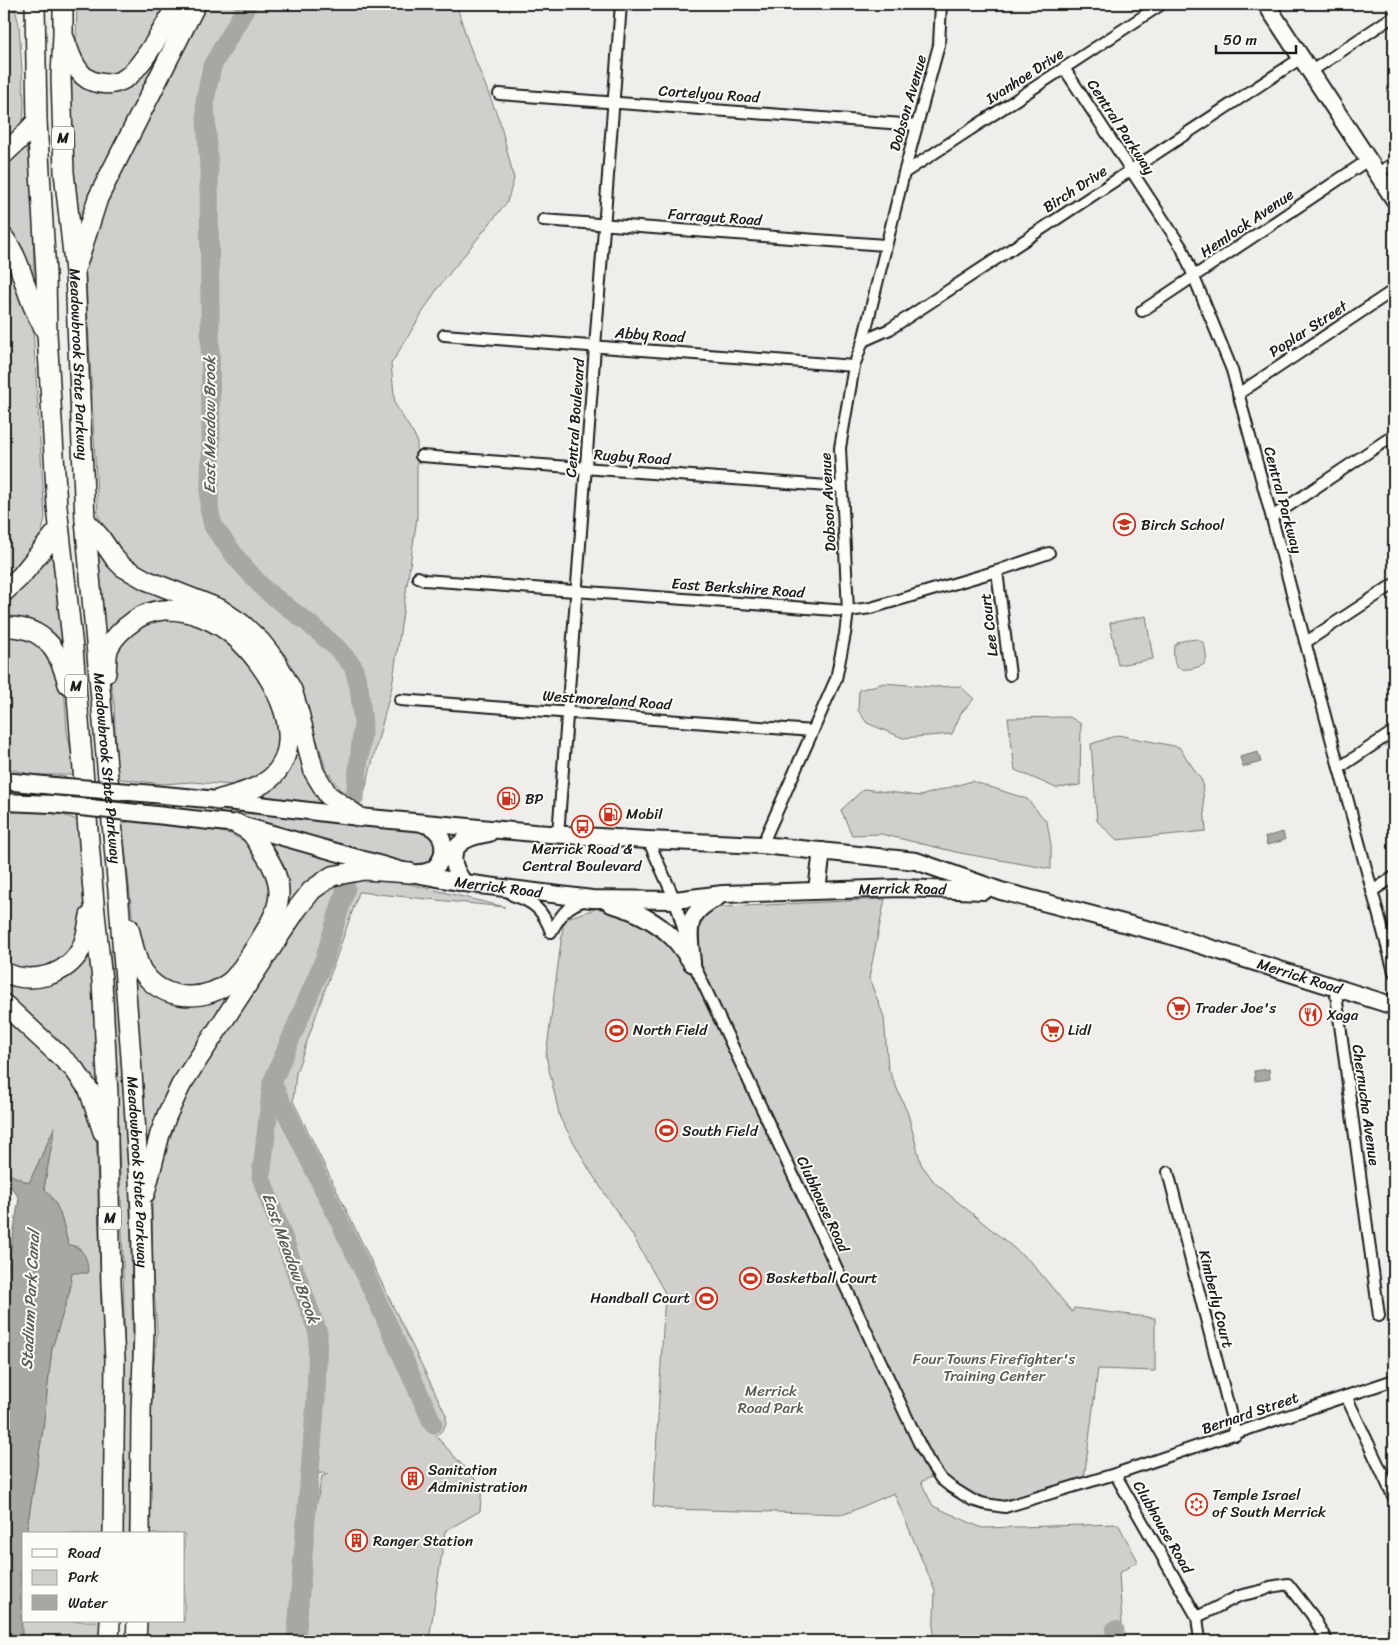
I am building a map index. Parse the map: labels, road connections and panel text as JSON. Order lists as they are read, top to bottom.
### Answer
{
  "streets": {
    "highway": ["M", "Meadowbrook State Parkway"],
    "main road": ["Merrick Road"],
    "street": [
      "Ivanhoe Drive",
      "Cortelyou Road",
      "Dobson Avenue",
      "Central Parkway",
      "Birch Drive",
      "Farragut Road",
      "Hemlock Avenue",
      "Poplar Street",
      "Abby Road",
      "Central Boulevard",
      "Rugby Road",
      "East Berkshire Road",
      "Lee Court",
      "Westmoreland Road",
      "Chernucha Avenue",
      "Clubhouse Road",
      "Kimberly Court",
      "Bernard Street"
    ]
  },
  "crossings": [
    ["Ivanhoe Drive", "Dobson Avenue"],
    ["Ivanhoe Drive", "Central Parkway"],
    ["Cortelyou Road", "Dobson Avenue"],
    ["Cortelyou Road", "Central Boulevard"],
    ["Dobson Avenue", "Birch Drive"],
    ["Dobson Avenue", "Farragut Road"],
    ["Dobson Avenue", "Abby Road"],
    ["Dobson Avenue", "Rugby Road"],
    ["Dobson Avenue", "East Berkshire Road"],
    ["Dobson Avenue", "Westmoreland Road"],
    ["Dobson Avenue", "Merrick Road"],
    ["Central Parkway", "Birch Drive"],
    ["Central Parkway", "Hemlock Avenue"],
    ["Central Parkway", "Poplar Street"],
    ["Farragut Road", "Central Boulevard"],
    ["Abby Road", "Central Boulevard"],
    ["Central Boulevard", "Rugby Road"],
    ["Central Boulevard", "East Berkshire Road"],
    ["Central Boulevard", "Westmoreland Road"],
    ["Central Boulevard", "Merrick Road"],
    ["East Berkshire Road", "Lee Court"],
    ["Merrick Road", "Chernucha Avenue"],
    ["Merrick Road", "Clubhouse Road"],
    ["Clubhouse Road", "Bernard Street"],
    ["Kimberly Court", "Bernard Street"]
  ],
  "water": ["East Meadow Brook", "Stadium Park Canal"],
  "parks": ["Four Towns Firefighter's Training Center", "Merrick Road Park"],
  "places": {
    "school or university": ["Birch School"],
    "fuel station": ["BP", "Mobil"],
    "bus stop": ["Merrick Road & Central Boulevard"],
    "supermarket": ["Trader Joe's", "Lidl"],
    "restaurant": ["Xaga"],
    "sports": [
      "North Field",
      "South Field",
      "Basketball Court",
      "Handball Court"
    ],
    "building": ["Sanitation Administration", "Ranger Station"],
    "synagogue": ["Temple Israel of South Merrick"]
  },
  "legend": ["Road", "Park", "Water"],
  "scale_bar": "50 m"
}
